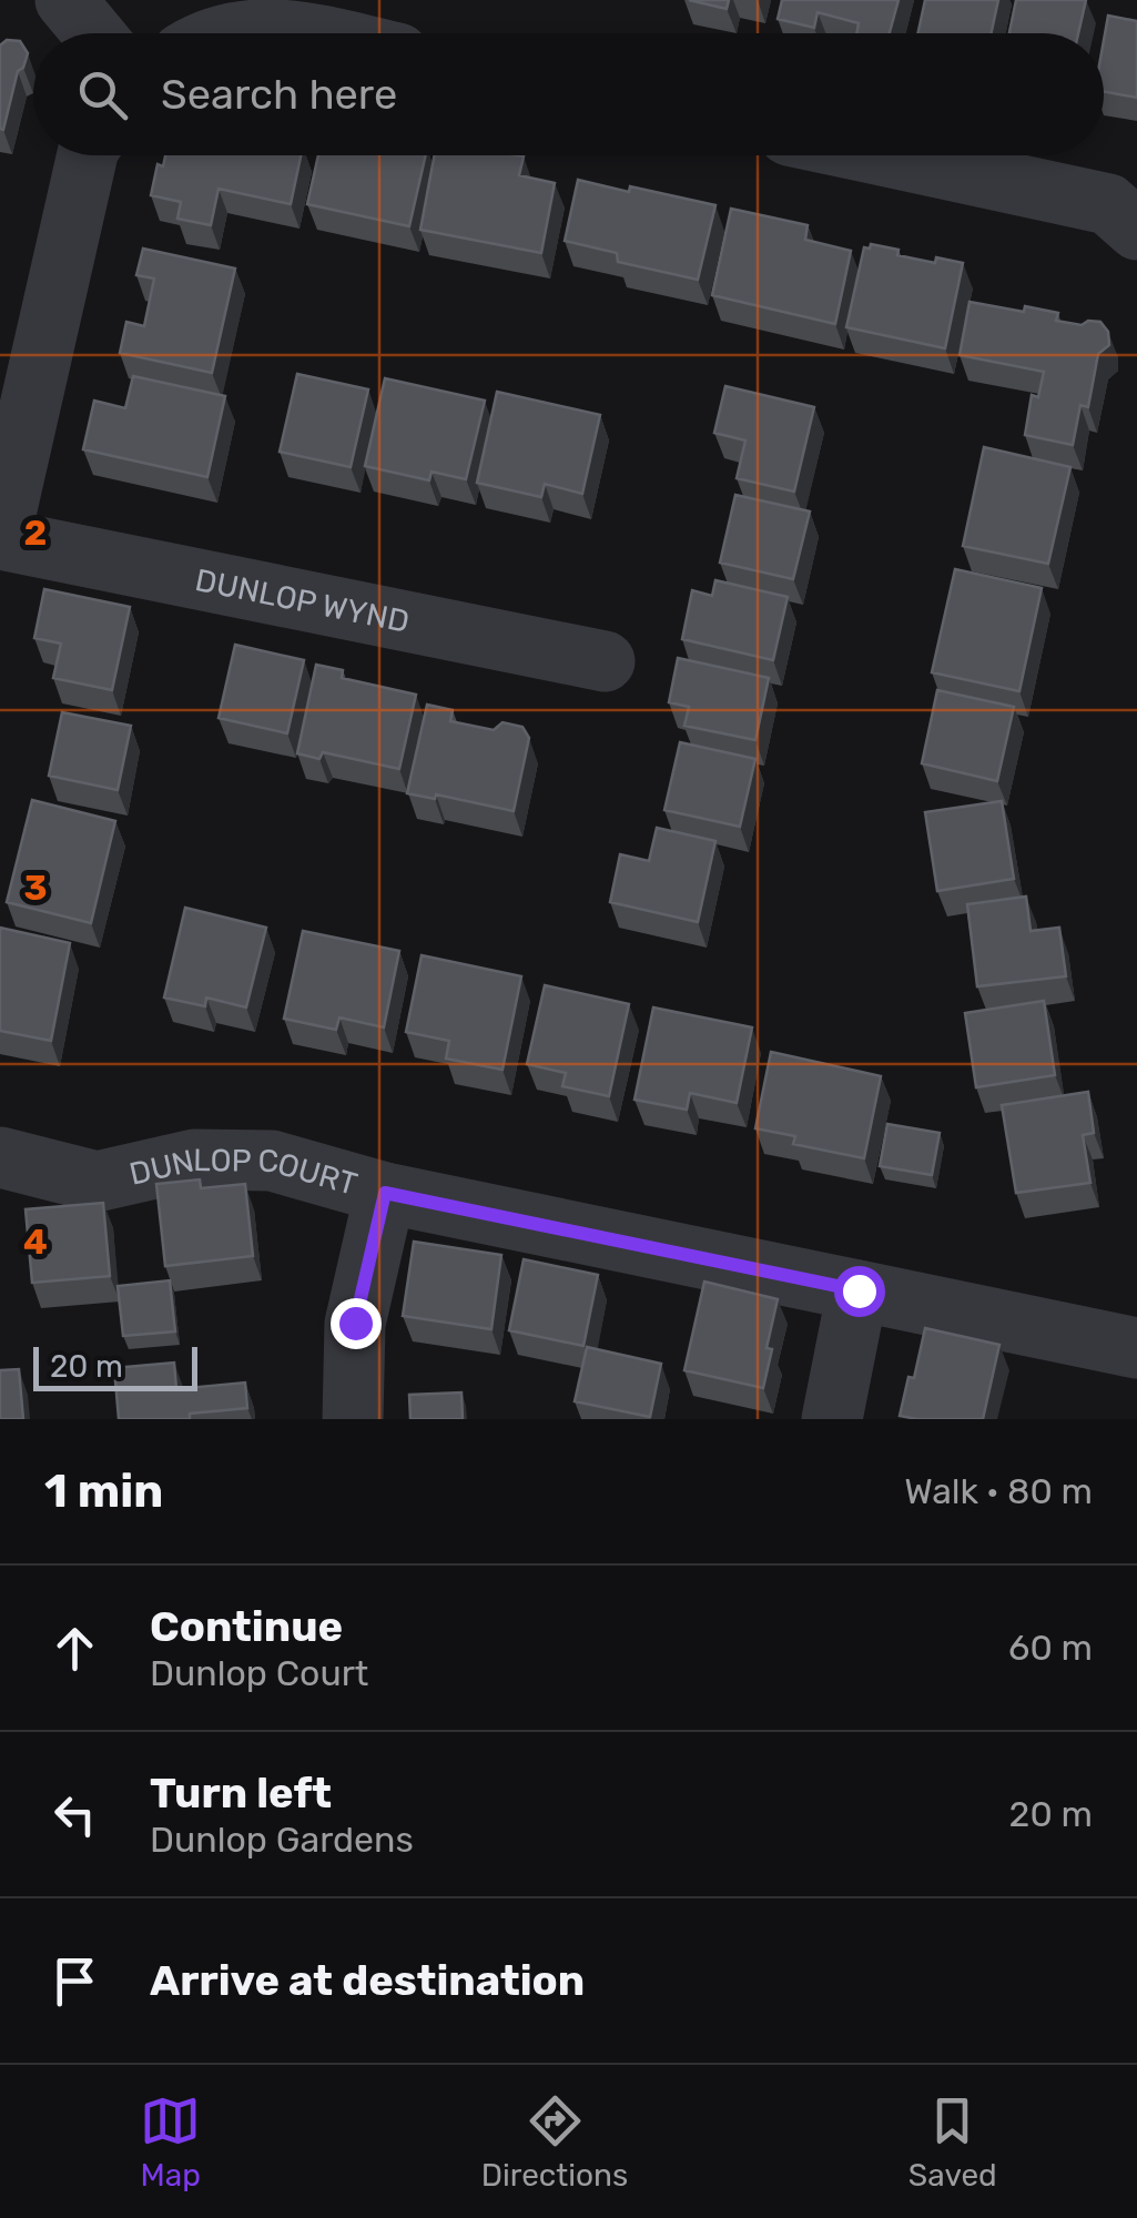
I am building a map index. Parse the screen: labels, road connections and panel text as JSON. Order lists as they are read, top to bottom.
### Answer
{
  "streets": {
    "street": ["DUNLOP WYND", "DUNLOP COURT"]
  },
  "scale_bar": "20 m",
  "page": {
    "search": "Search here",
    "scale": "20 m",
    "heading": ["1 min", "Walk · 80 m"],
    "list": [
      ["Continue", "Dunlop Court", "60 m"],
      ["Turn left", "Dunlop Gardens", "20 m"],
      "Arrive at destination"
    ],
    "nav": ["Map", "Directions", "Saved"]
  },
  "grid": {
    "rows": ["2", "3", "4"]
  }
}
